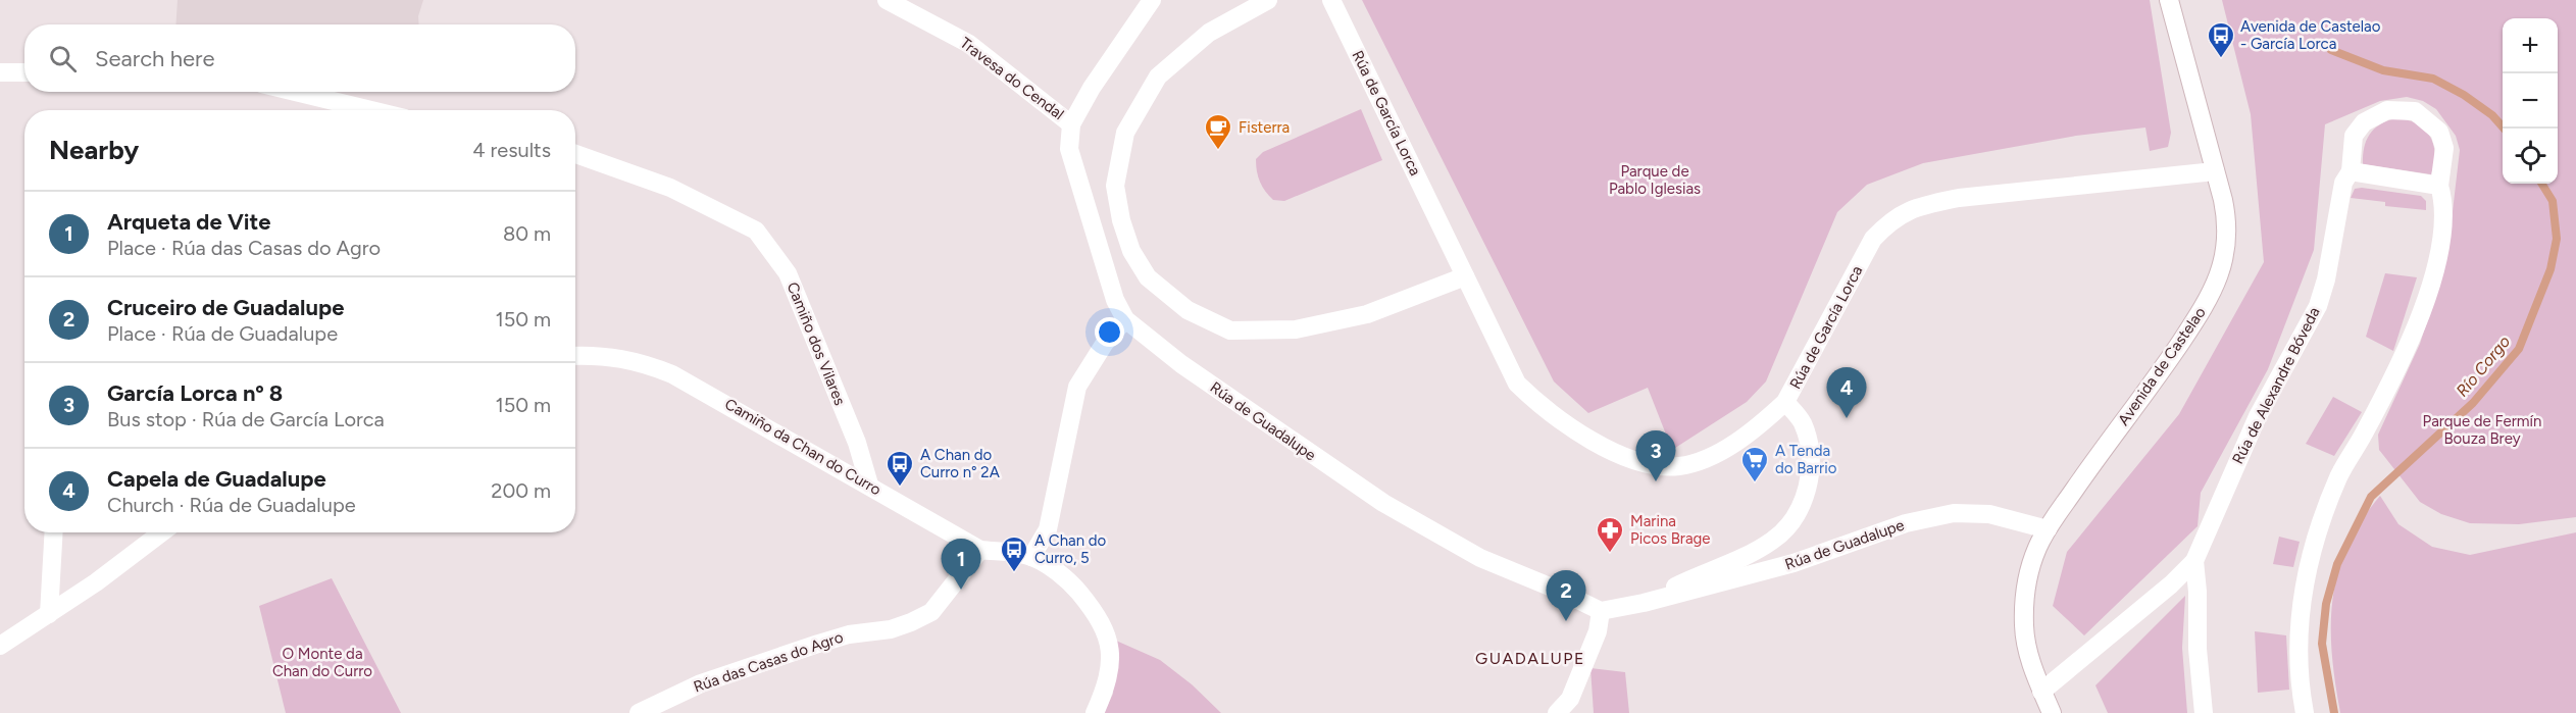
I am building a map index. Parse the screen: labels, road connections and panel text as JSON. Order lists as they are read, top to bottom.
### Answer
{
  "streets": {
    "street": [
      "Travesa do Cendal",
      "Rúa de García Lorca",
      "Camiño dos Vilares",
      "Avenida de Castelao",
      "Rúa de Alexandre Bóveda",
      "Rúa de Guadalupe",
      "Camiño da Chan do Curro",
      "Rúa das Casas do Agro"
    ]
  },
  "crossings": [
    ["Travesa do Cendal", "Rúa de Guadalupe"],
    ["Rúa de García Lorca", "Avenida de Castelao"],
    ["Rúa de García Lorca", "Rúa de Guadalupe"],
    ["Camiño dos Vilares", "Camiño da Chan do Curro"],
    ["Avenida de Castelao", "Rúa de Alexandre Bóveda"],
    ["Avenida de Castelao", "Rúa de Guadalupe"],
    ["Camiño da Chan do Curro", "Rúa das Casas do Agro"]
  ],
  "districts": ["GUADALUPE"],
  "water": ["Río Corgo"],
  "parks": ["Parque de Pablo Iglesias", "Parque de Fermín Bouza Brey", "O Monte da Chan do Curro"],
  "places": {
    "bus stop": ["Avenida de Castelao - García Lorca", "A Chan do Curro n° 2A", "A Chan do Curro, 5"],
    "cafe": ["Fisterra"],
    "supermarket": ["A Tenda do Barrio"],
    "pharmacy": ["Marina Picos Brage"]
  },
  "page": {
    "map_buttons": ["+", "−"],
    "search": "Search here",
    "heading": ["Nearby", "4 results"],
    "list": [
      {
        "mark": "1",
        "name": "Arqueta de Vite",
        "note": "Place · Rúa das Casas do Agro",
        "value": "80 m"
      },
      {
        "mark": "2",
        "name": "Cruceiro de Guadalupe",
        "note": "Place · Rúa de Guadalupe",
        "value": "150 m"
      },
      {
        "mark": "3",
        "name": "García Lorca nº 8",
        "note": "Bus stop · Rúa de García Lorca",
        "value": "150 m"
      },
      {
        "mark": "4",
        "name": "Capela de Guadalupe",
        "note": "Church · Rúa de Guadalupe",
        "value": "200 m"
      }
    ],
    "pins": [
      "4",
      "3",
      "1",
      "2"
    ]
  }
}
